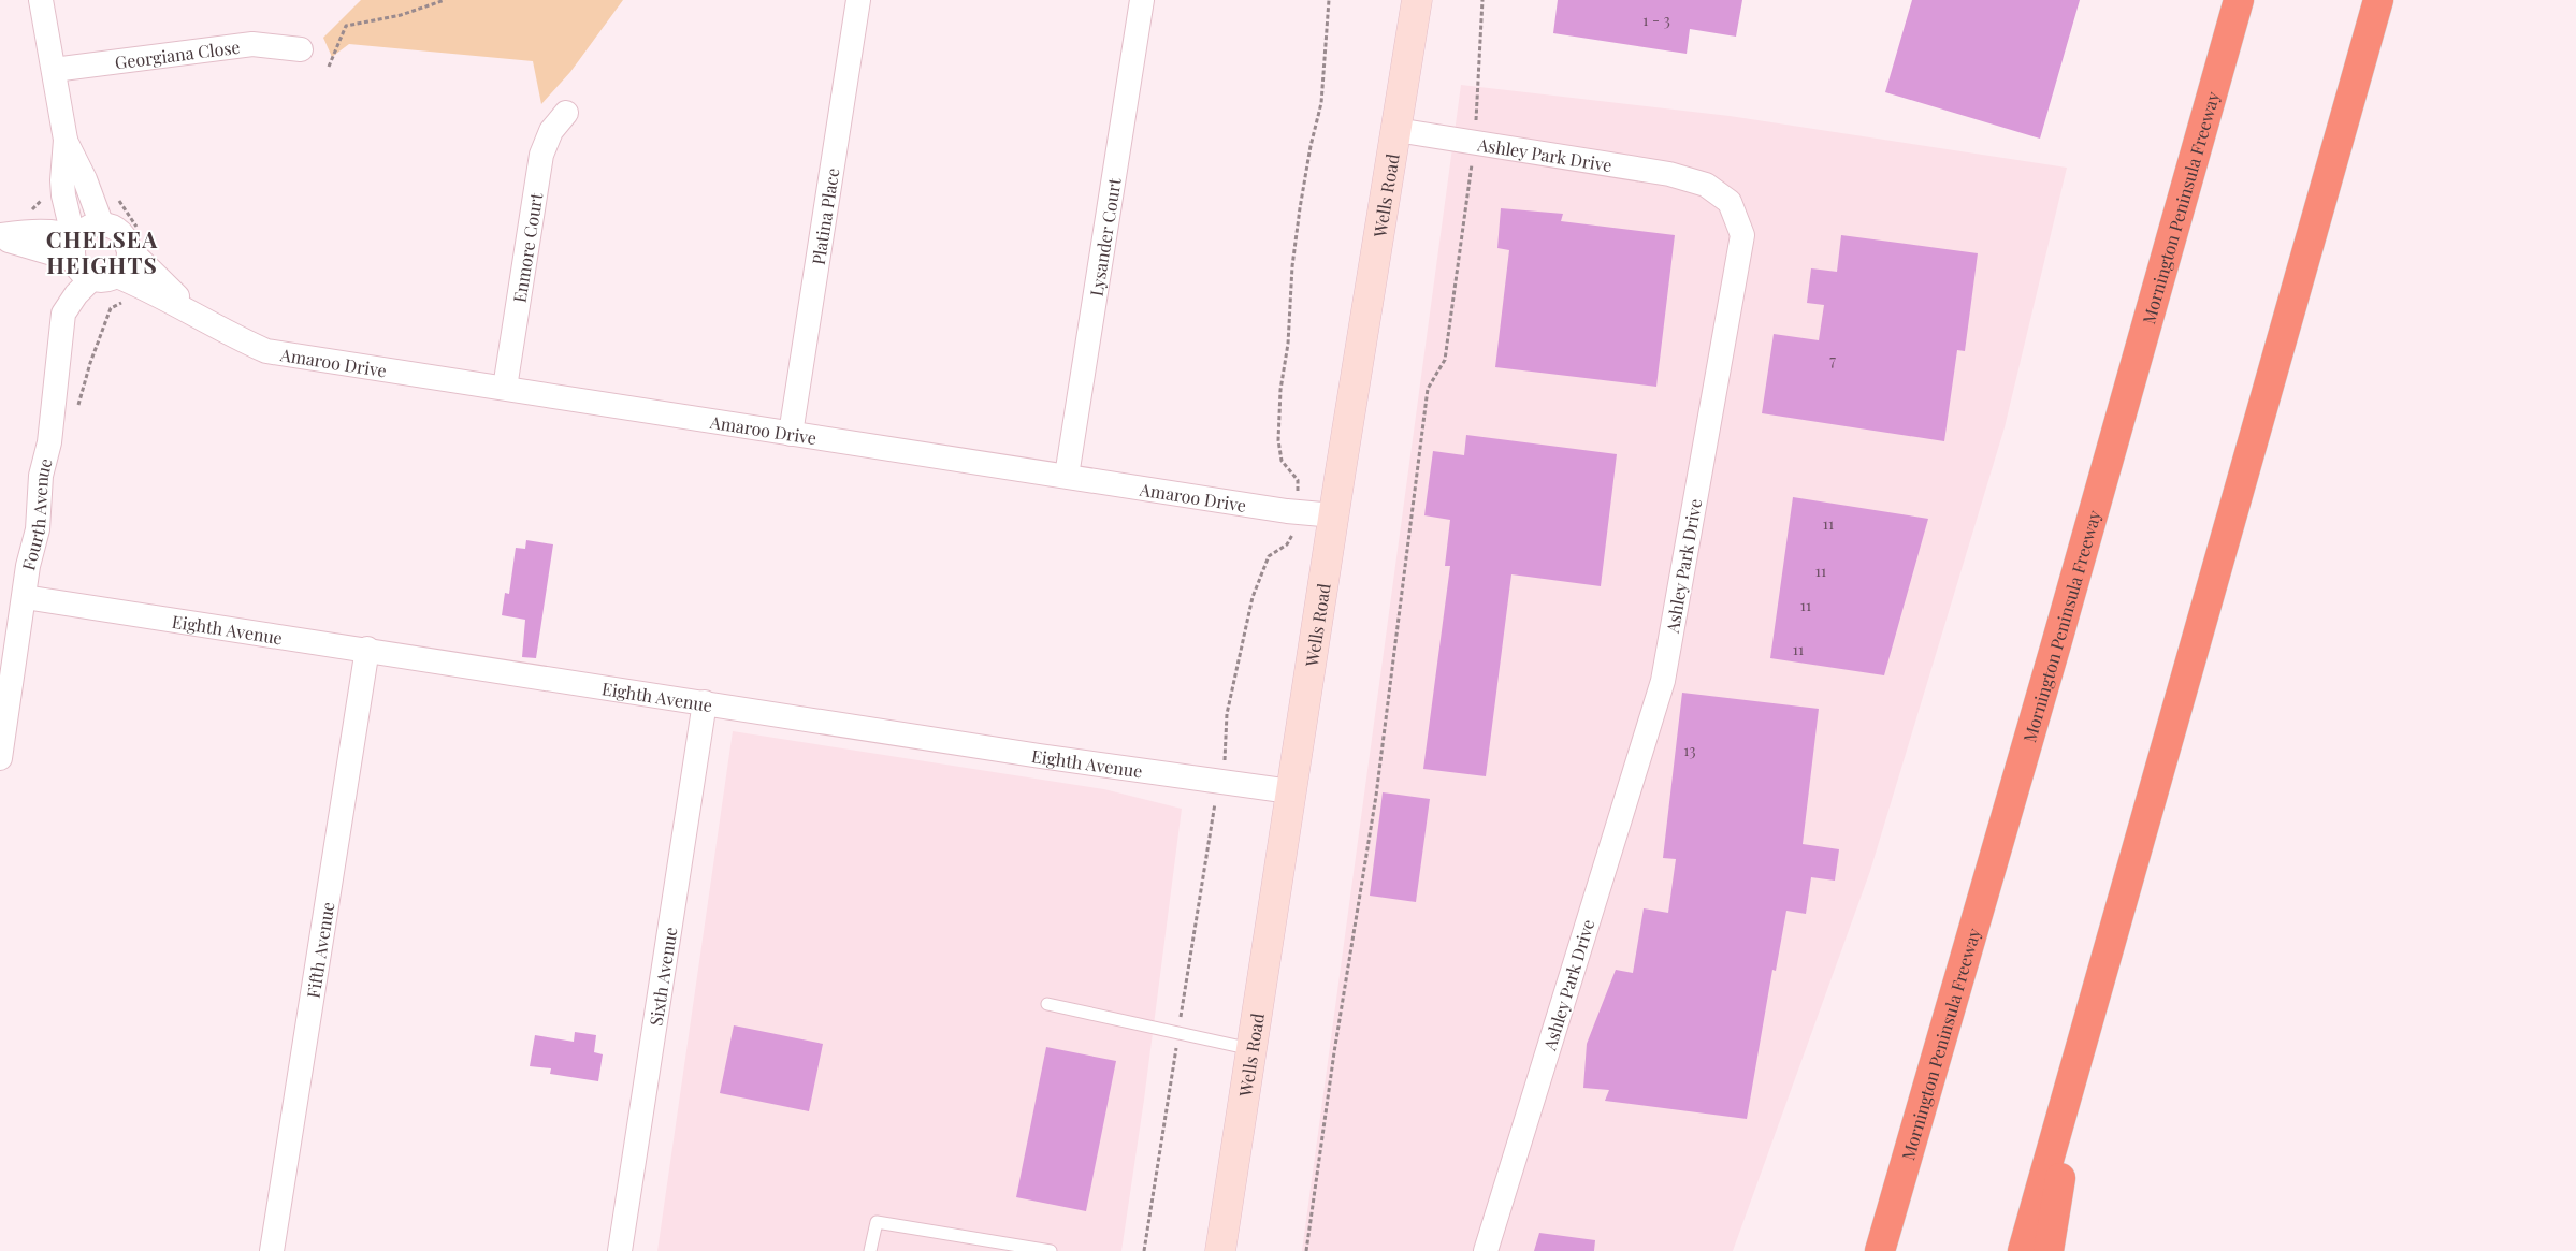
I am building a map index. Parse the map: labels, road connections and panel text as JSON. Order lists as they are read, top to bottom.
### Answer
{
  "streets": {
    "highway": ["Mornington Peninsula Freeway"],
    "main road": ["Wells Road"],
    "street": [
      "Georgiana Close",
      "Ashley Park Drive",
      "Platina Place",
      "Lysander Court",
      "Enmore Court",
      "Amaroo Drive",
      "Fourth Avenue",
      "Eighth Avenue",
      "Fifth Avenue",
      "Sixth Avenue"
    ]
  },
  "crossings": [
    ["Ashley Park Drive", "Wells Road"],
    ["Wells Road", "Amaroo Drive"],
    ["Wells Road", "Eighth Avenue"],
    ["Platina Place", "Amaroo Drive"],
    ["Lysander Court", "Amaroo Drive"],
    ["Enmore Court", "Amaroo Drive"],
    ["Amaroo Drive", "Fourth Avenue"],
    ["Fourth Avenue", "Eighth Avenue"],
    ["Eighth Avenue", "Fifth Avenue"],
    ["Eighth Avenue", "Sixth Avenue"]
  ],
  "districts": ["CHELSEA HEIGHTS"],
  "house_numbers": [
    "1 - 3",
    "7",
    "11",
    "11",
    "11",
    "11",
    "13"
  ]
}
